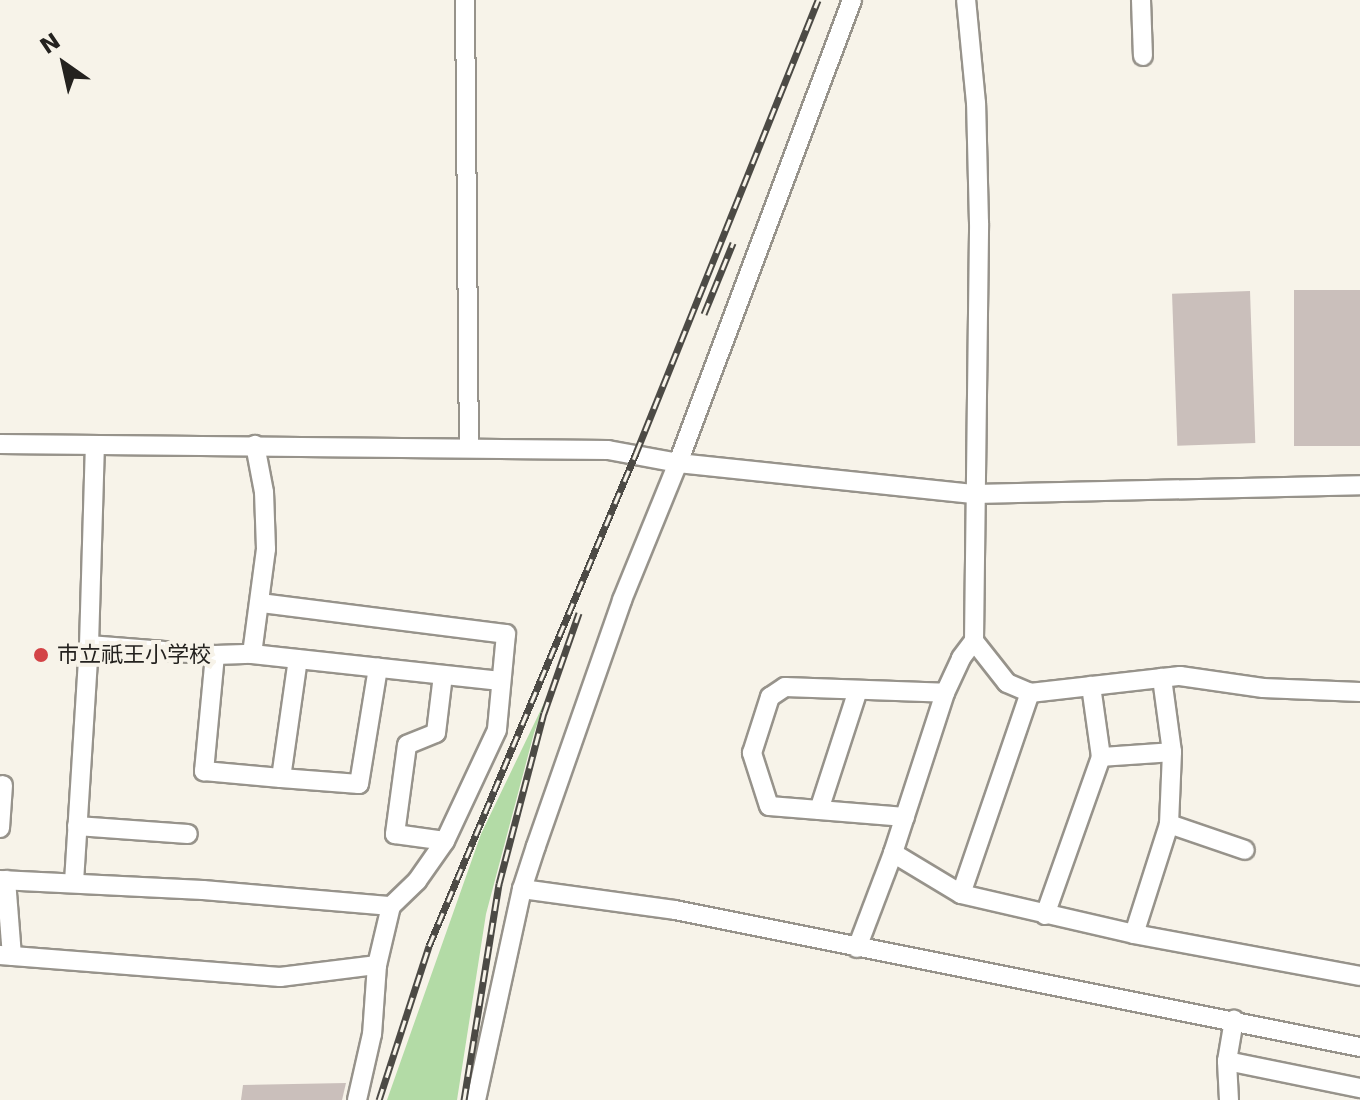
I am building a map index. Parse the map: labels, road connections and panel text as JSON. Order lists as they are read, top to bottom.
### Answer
{
  "places": ["市立祇王小学校"],
  "north": "top left"
}
